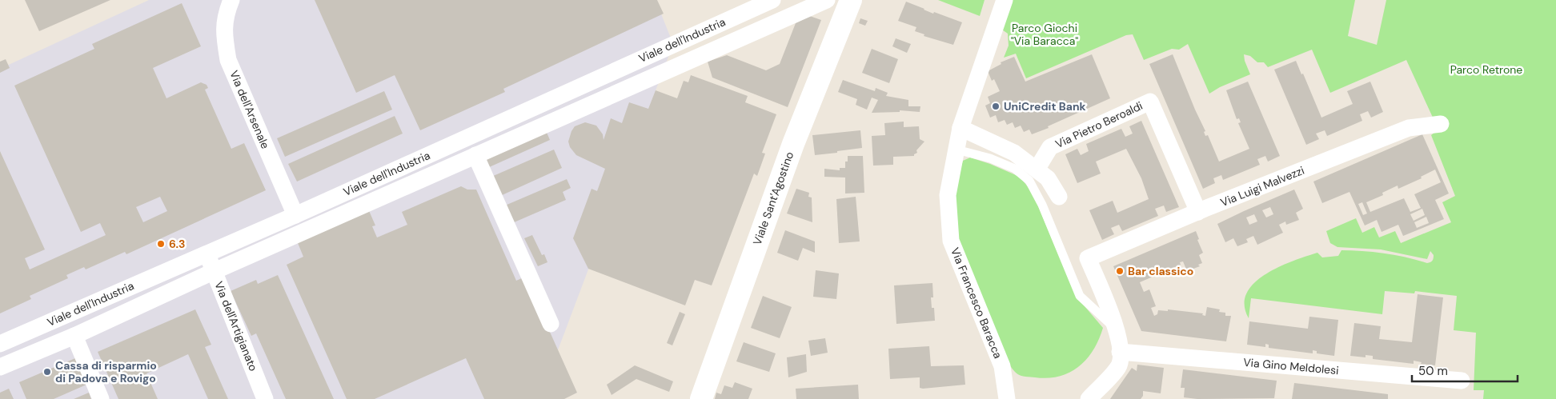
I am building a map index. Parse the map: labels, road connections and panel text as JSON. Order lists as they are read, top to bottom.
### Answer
{
  "streets": {
    "main road": ["Viale Sant'Agostino"],
    "street": [
      "Viale dell'Industria",
      "Via dell'Arsenale",
      "Via Pietro Beroaldi",
      "Via Luigi Malvezzi",
      "Via Francesco Baracca",
      "Via dell'Artigianato",
      "Via Gino Meldolesi"
    ]
  },
  "crossings": [
    ["Viale dell'Industria", "Via dell'Arsenale"],
    ["Viale dell'Industria", "Via dell'Artigianato"],
    ["Via Pietro Beroaldi", "Via Luigi Malvezzi"]
  ],
  "parks": ["Parco Giochi \"Via Baracca\"", "Parco Retrone"],
  "places": [
    "UniCredit Bank",
    "6.3",
    "Bar classico",
    "Cassa di risparmio di Padova e Rovigo"
  ],
  "scale_bar": "50 m"
}
